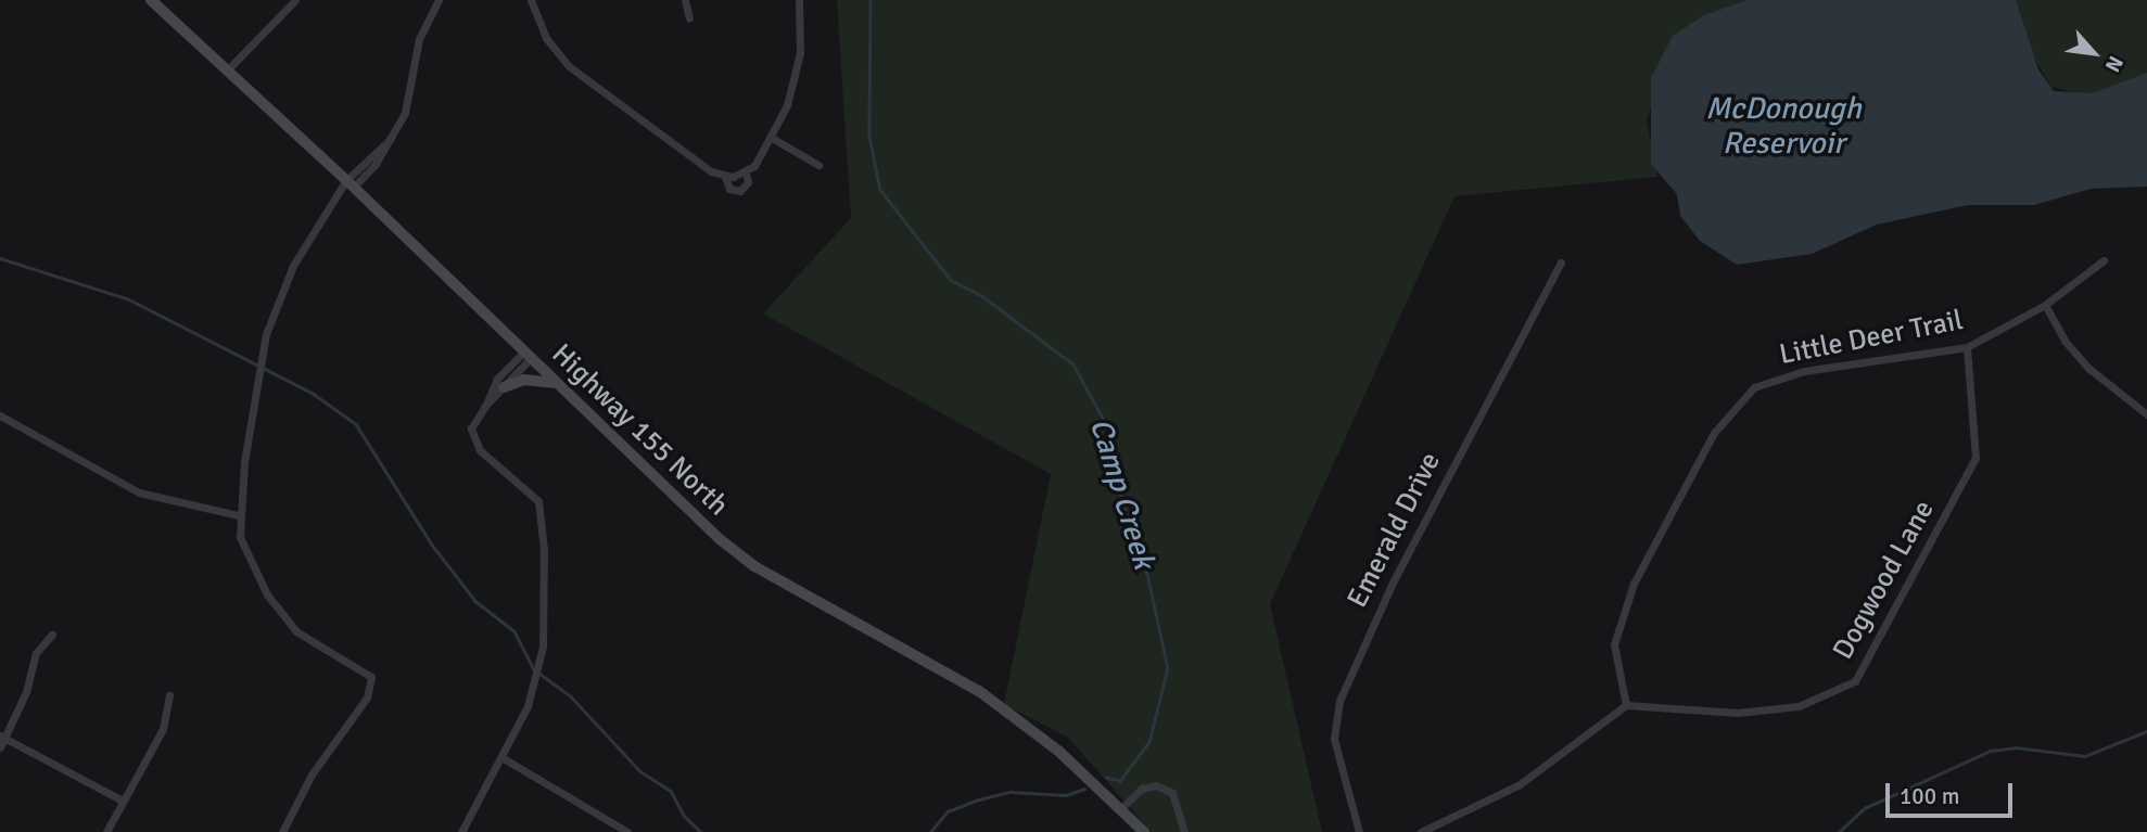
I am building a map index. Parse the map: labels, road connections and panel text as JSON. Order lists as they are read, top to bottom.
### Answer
{
  "streets": {
    "main road": ["Highway 155 North"],
    "street": ["Little Deer Trail", "Emerald Drive", "Dogwood Lane"]
  },
  "crossings": [
    ["Little Deer Trail", "Dogwood Lane"]
  ],
  "water": ["McDonough Reservoir", "Camp Creek"],
  "scale_bar": "100 m",
  "north": "bottom right"
}
